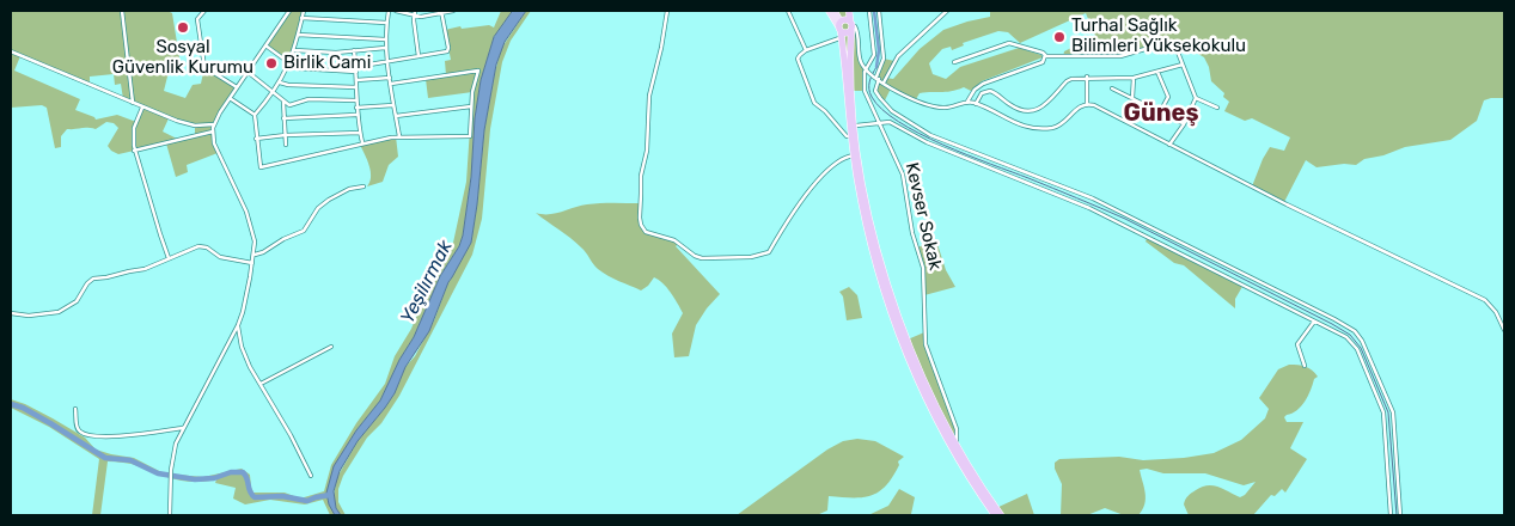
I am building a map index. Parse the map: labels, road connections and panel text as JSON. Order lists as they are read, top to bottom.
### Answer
{
  "streets": {
    "street": ["Kevser Sokak"]
  },
  "districts": ["Güneş"],
  "water": ["Yeşilırmak"],
  "places": ["Sosyal Güvenlik Kurumu", "Turhal Sağlık Bilimleri Yüksekokulu", "Birlik Cami"]
}
